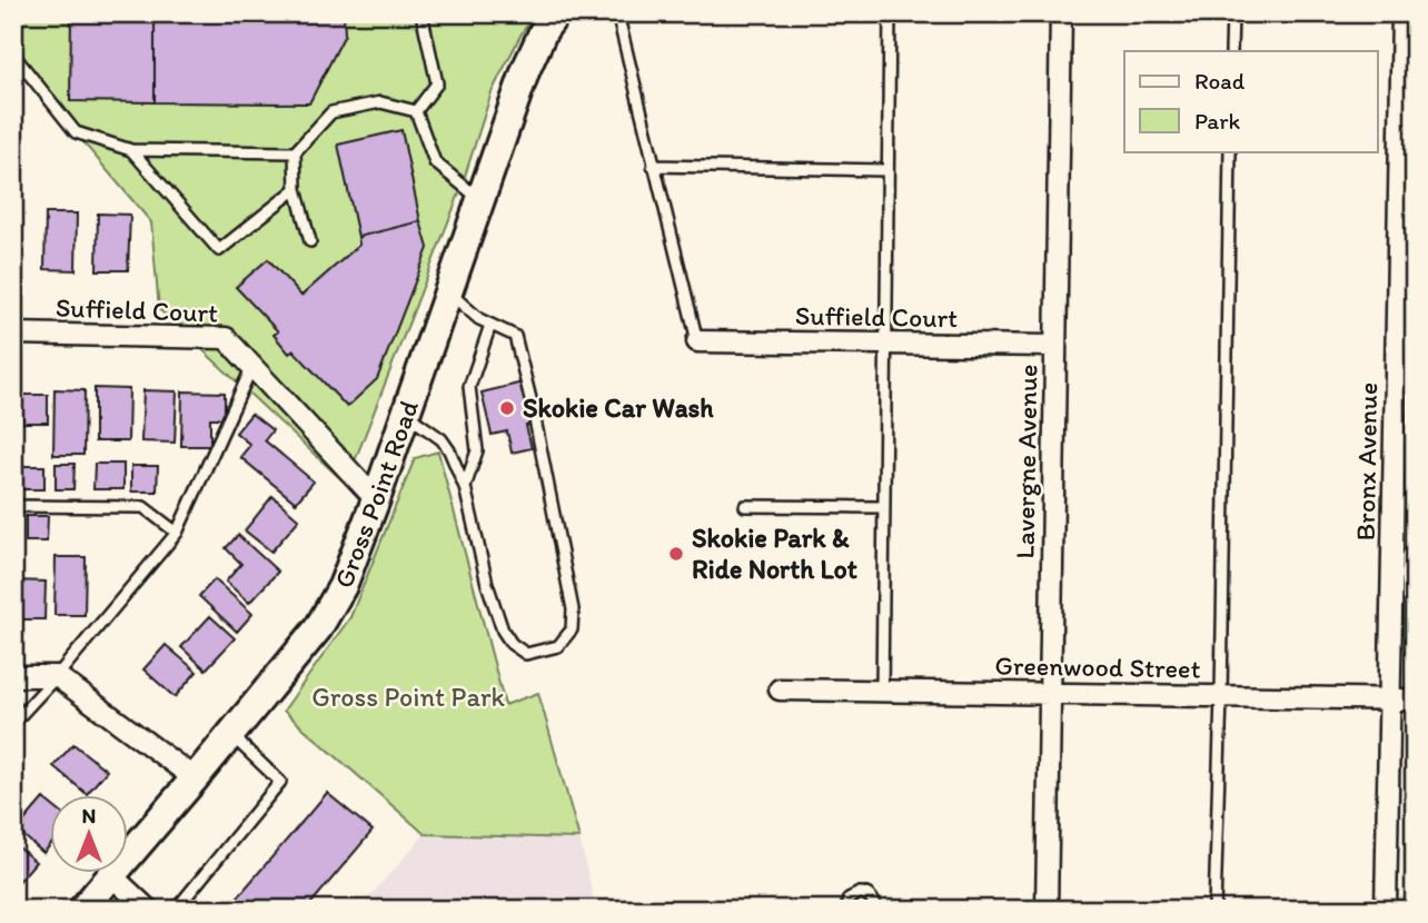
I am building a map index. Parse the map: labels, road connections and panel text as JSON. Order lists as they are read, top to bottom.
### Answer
{
  "streets": {
    "main road": ["Gross Point Road"],
    "street": [
      "Suffield Court",
      "Lavergne Avenue",
      "Bronx Avenue",
      "Greenwood Street"
    ]
  },
  "crossings": [
    ["Suffield Court", "Lavergne Avenue"],
    ["Suffield Court", "Gross Point Road"],
    ["Lavergne Avenue", "Greenwood Street"],
    ["Bronx Avenue", "Greenwood Street"]
  ],
  "parks": ["Gross Point Park"],
  "places": ["Skokie Car Wash", "Skokie Park & Ride North Lot"],
  "legend": ["Road", "Park"],
  "north": "top"
}
